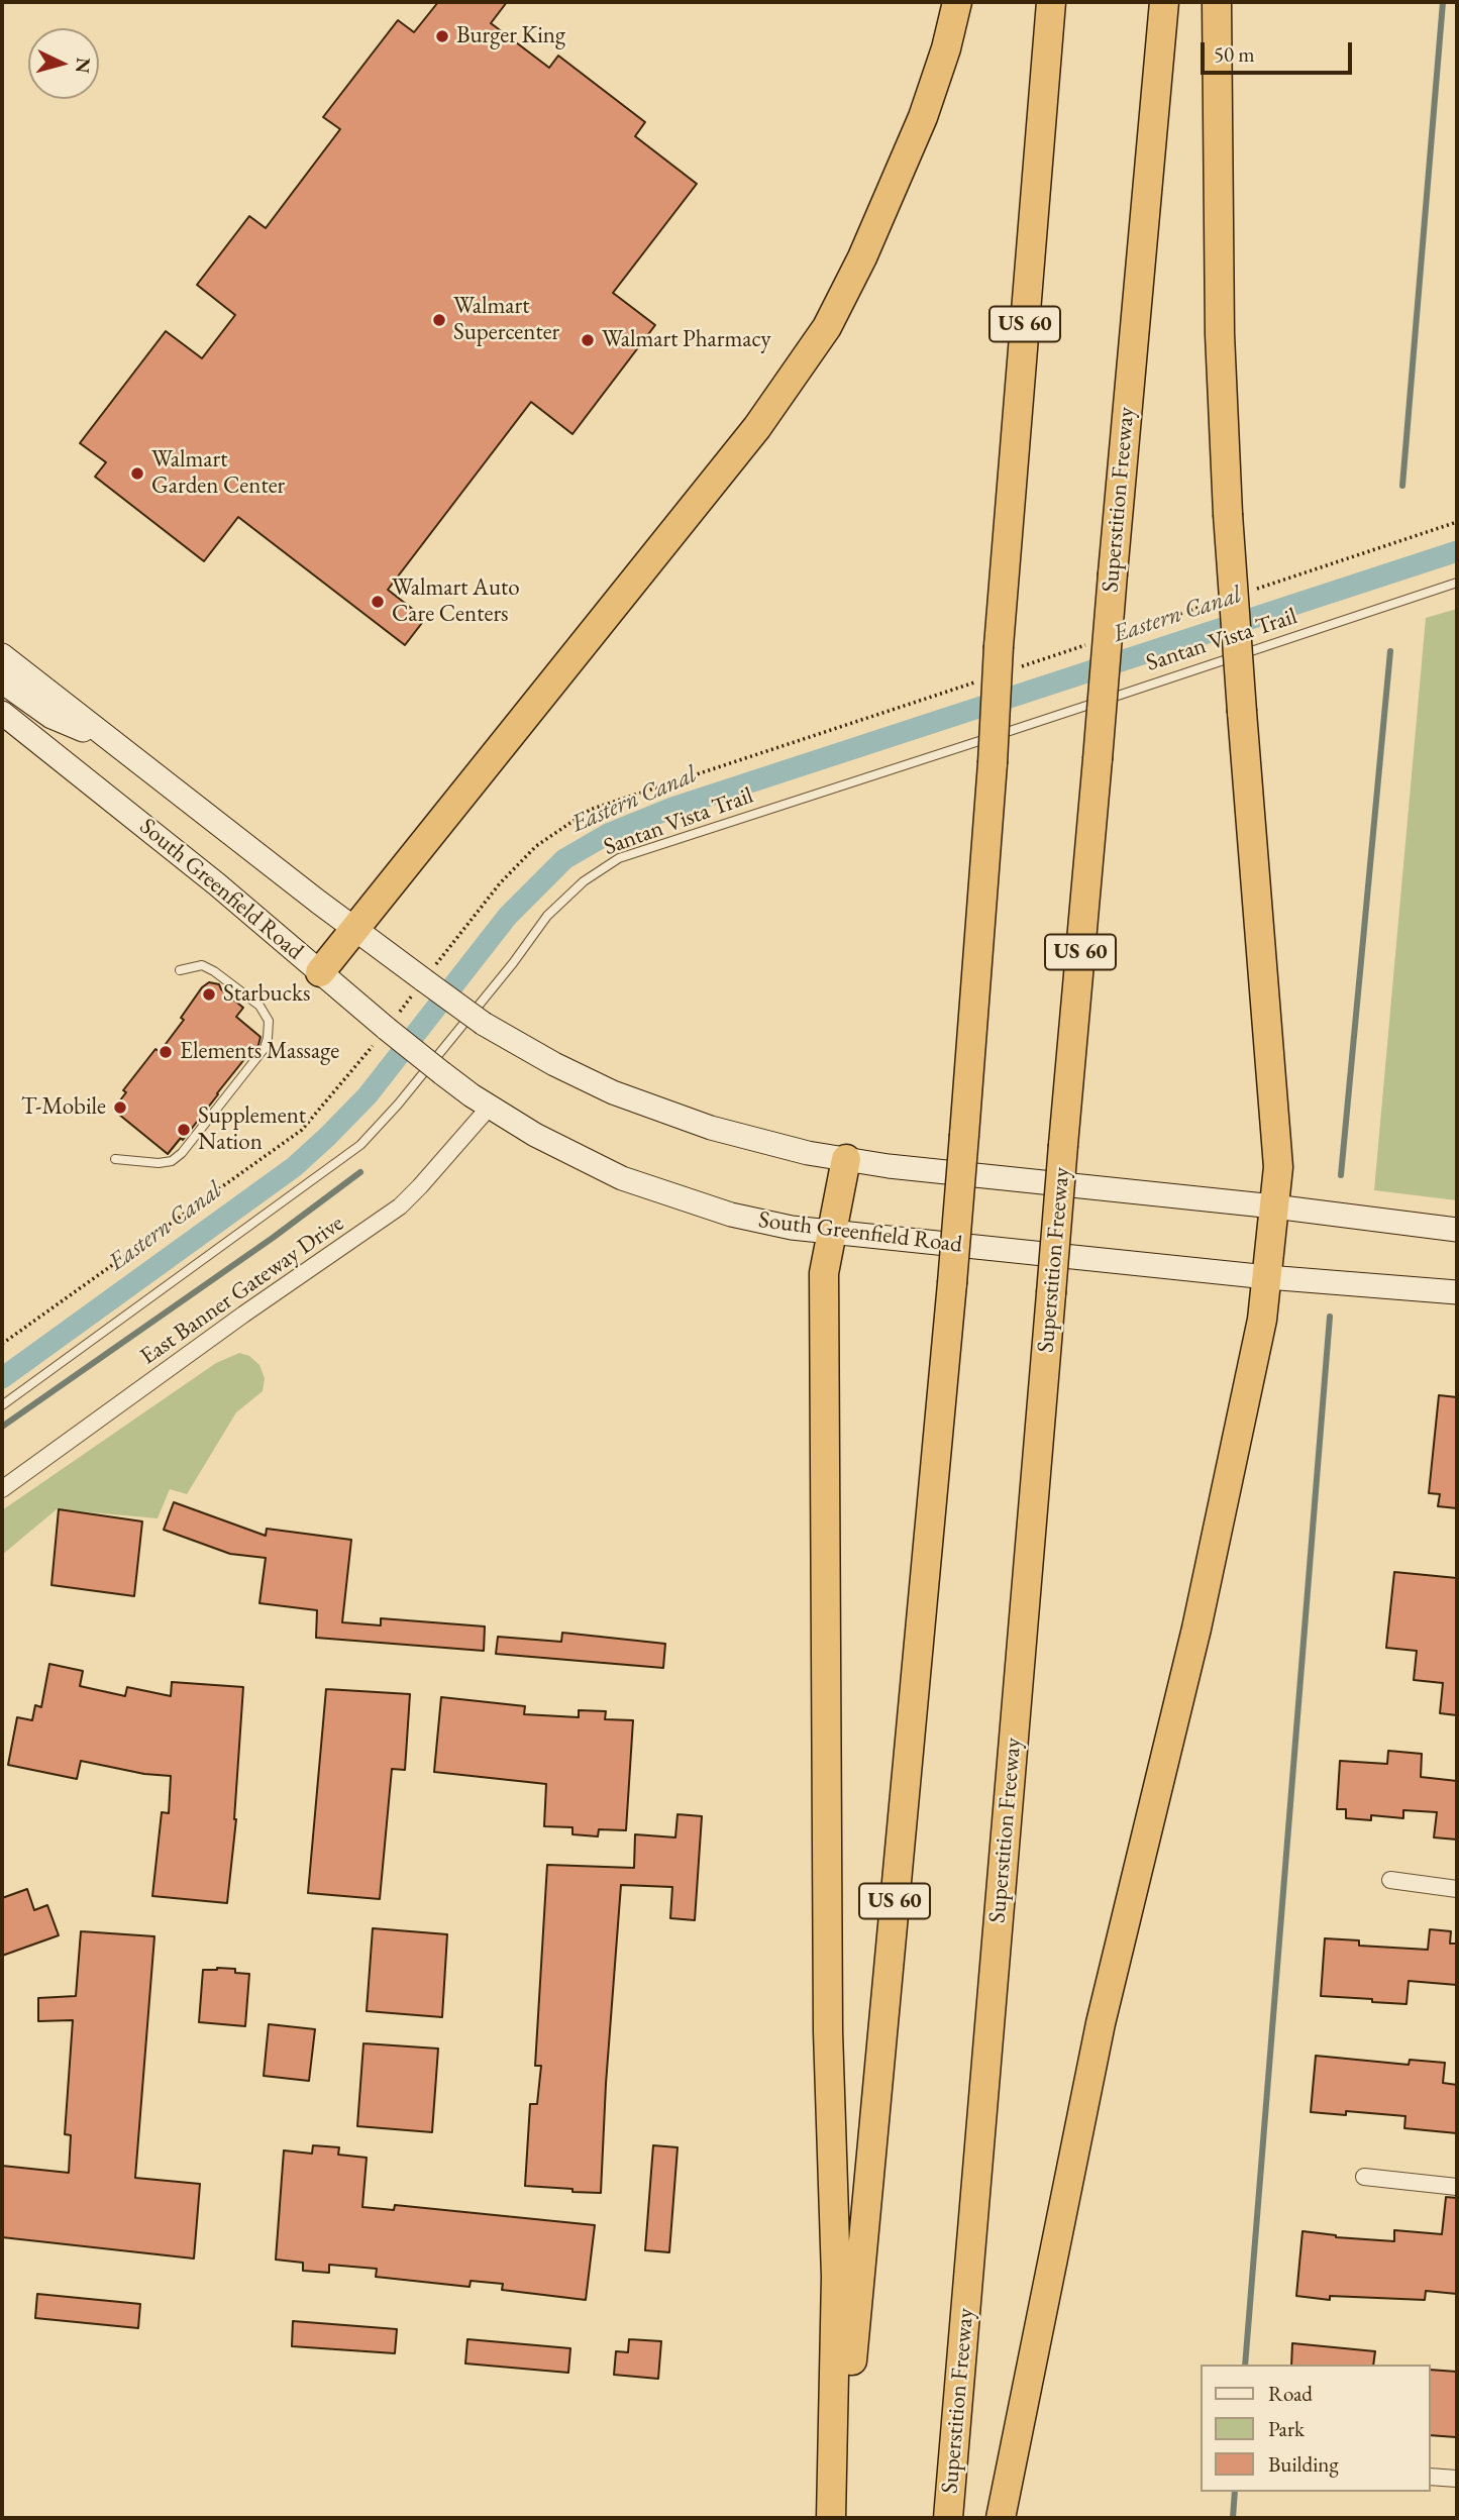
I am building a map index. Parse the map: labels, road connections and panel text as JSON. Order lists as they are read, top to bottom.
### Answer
{
  "streets": {
    "highway": ["US 60", "Superstition Freeway"],
    "main road": ["South Greenfield Road"],
    "street": ["East Banner Gateway Drive"],
    "lane": ["Santan Vista Trail"]
  },
  "crossings": [
    ["South Greenfield Road", "East Banner Gateway Drive"]
  ],
  "water": ["Eastern Canal"],
  "places": [
    "Burger King",
    "Walmart Supercenter",
    "Walmart Pharmacy",
    "Walmart Garden Center",
    "Walmart Auto Care Centers",
    "Starbucks",
    "Elements Massage",
    "T-Mobile",
    "Supplement Nation"
  ],
  "legend": ["Road", "Park", "Building"],
  "scale_bar": "50 m",
  "north": "right"
}
